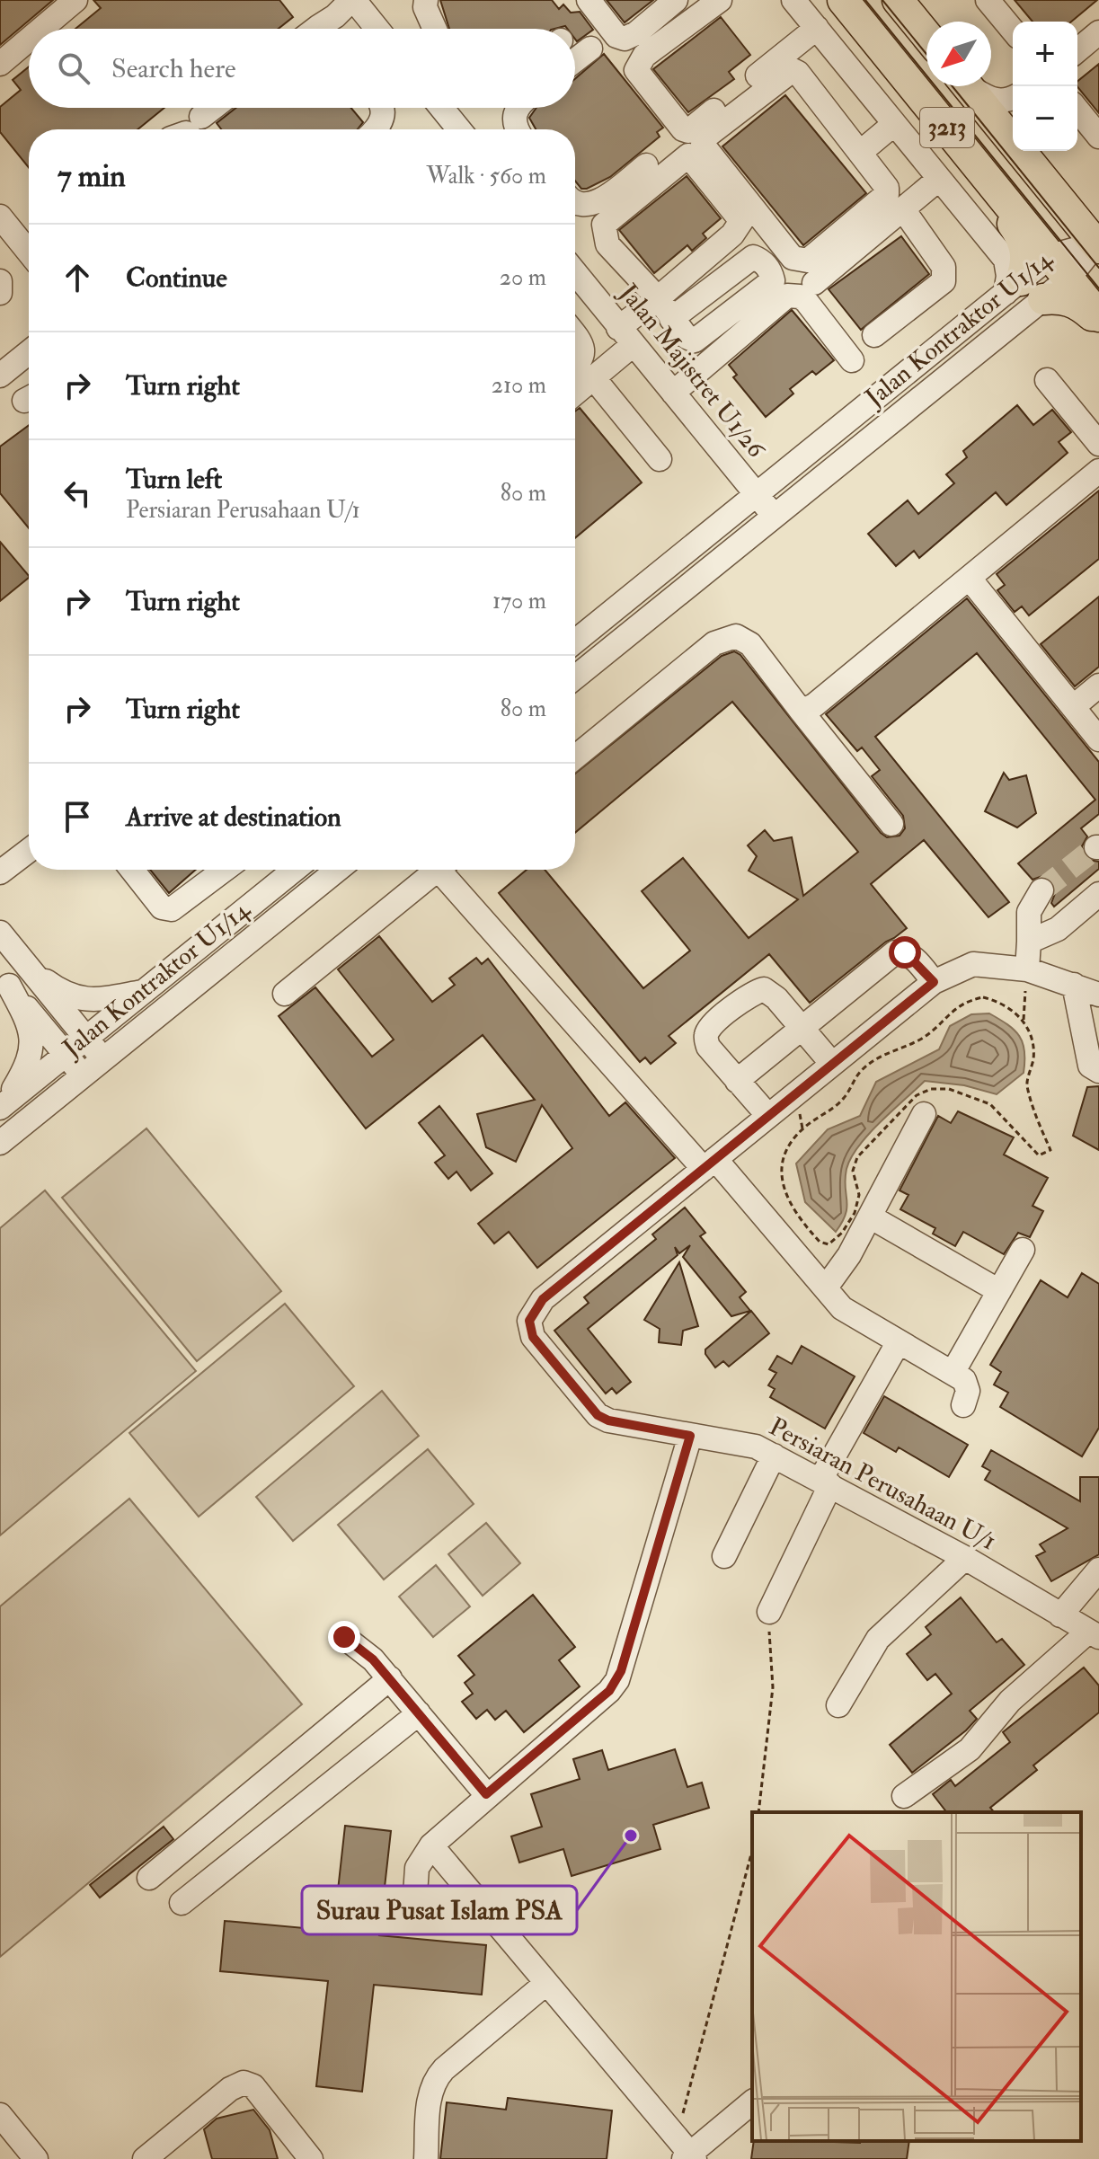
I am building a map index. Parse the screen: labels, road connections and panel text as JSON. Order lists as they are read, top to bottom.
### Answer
{
  "streets": {
    "main road": ["3213"],
    "street": ["Jalan Kontraktor U1/14", "Jalan Majistret U1/26", "Persiaran Perusahaan U/1"]
  },
  "crossings": [
    ["3213", "Jalan Kontraktor U1/14"],
    ["Jalan Kontraktor U1/14", "Jalan Majistret U1/26"]
  ],
  "places": ["Surau Pusat Islam PSA"],
  "north": "bottom left",
  "page": {
    "map_buttons": ["+", "−"],
    "search": "Search here",
    "heading": ["7 min", "Walk · 560 m"],
    "list": [
      ["Continue", "20 m"],
      ["Turn right", "210 m"],
      ["Turn left", "Persiaran Perusahaan U/1", "80 m"],
      ["Turn right", "170 m"],
      ["Turn right", "80 m"],
      "Arrive at destination"
    ]
  }
}
